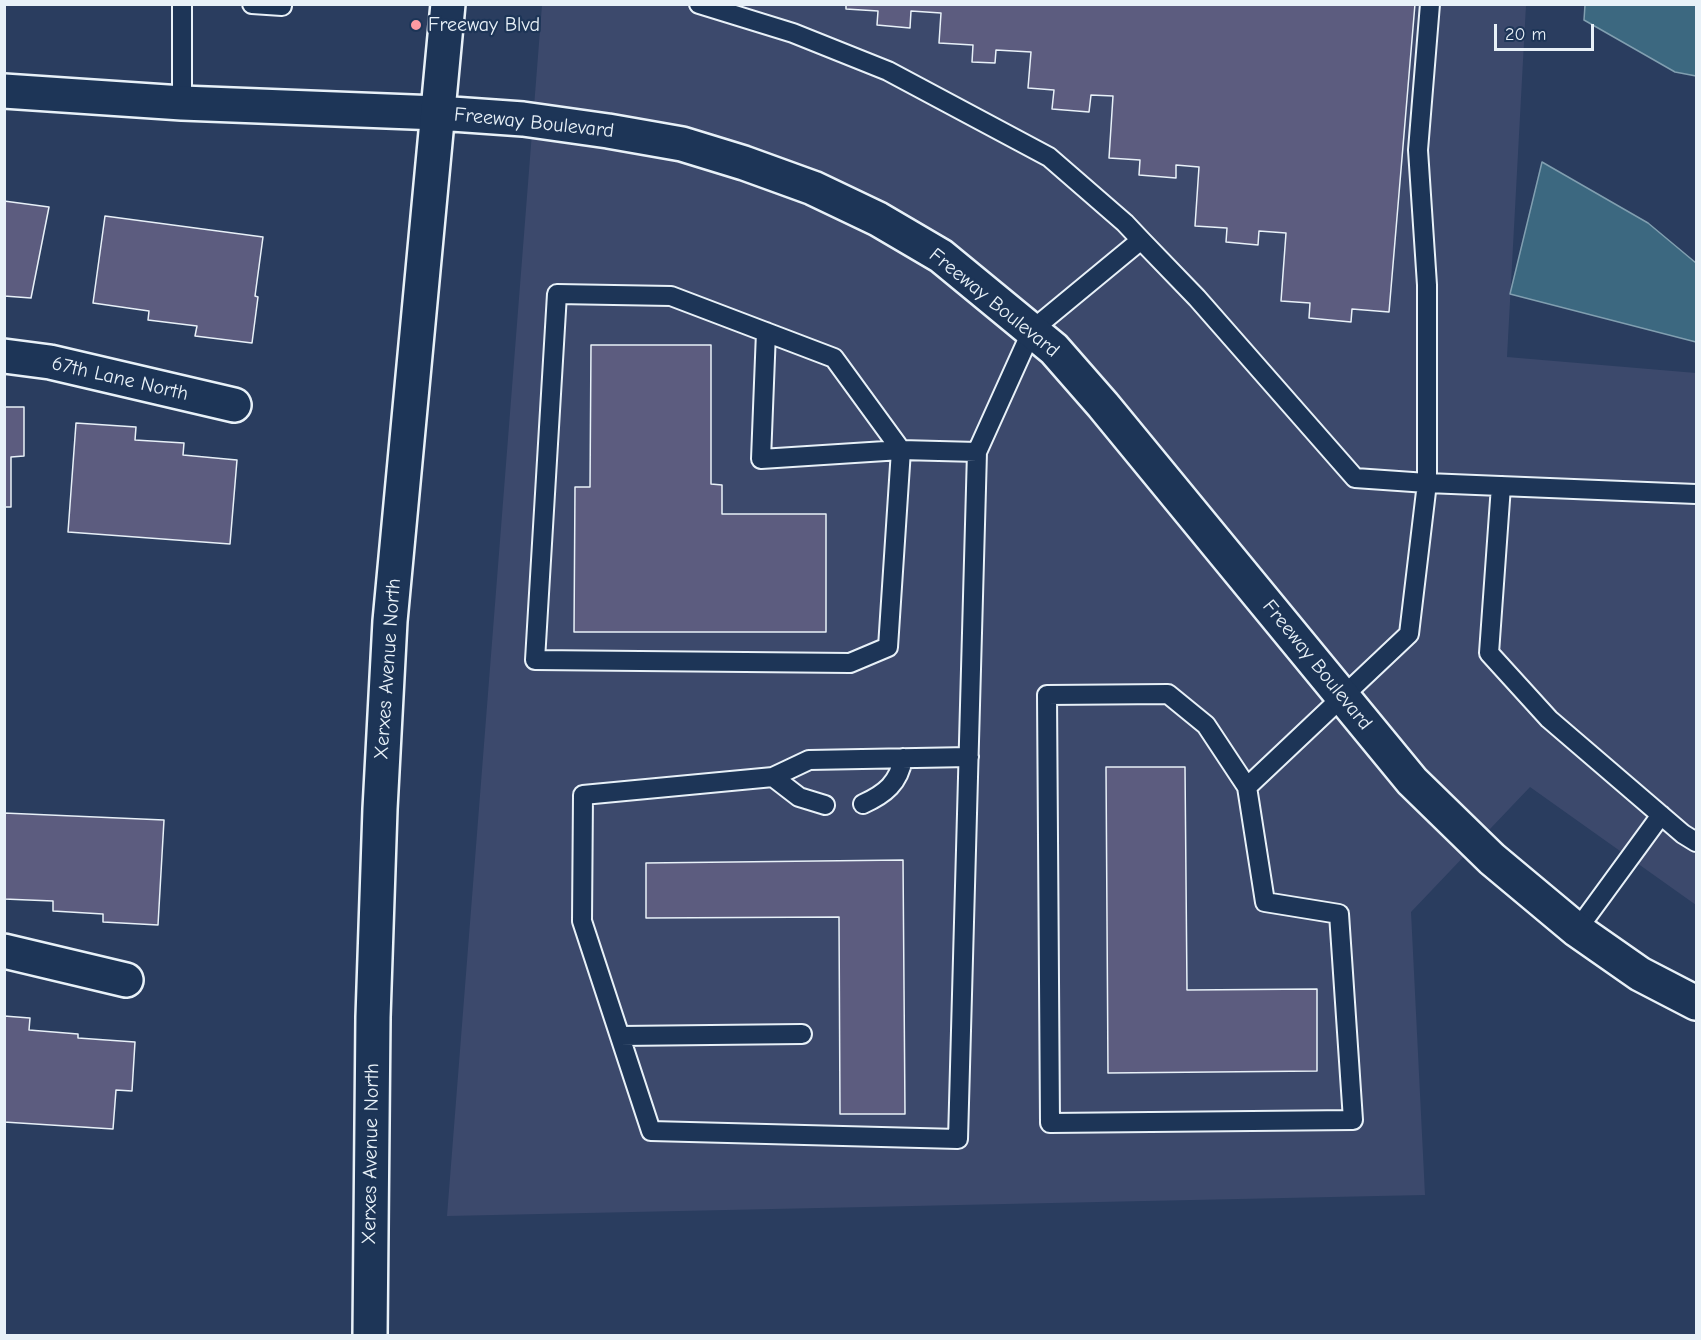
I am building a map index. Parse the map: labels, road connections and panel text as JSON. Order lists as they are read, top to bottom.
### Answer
{
  "streets": {
    "street": ["Freeway Boulevard", "67th Lane North", "Xerxes Avenue North"]
  },
  "crossings": [
    ["Freeway Boulevard", "Xerxes Avenue North"]
  ],
  "places": ["Freeway Blvd"],
  "scale_bar": "20 m"
}
